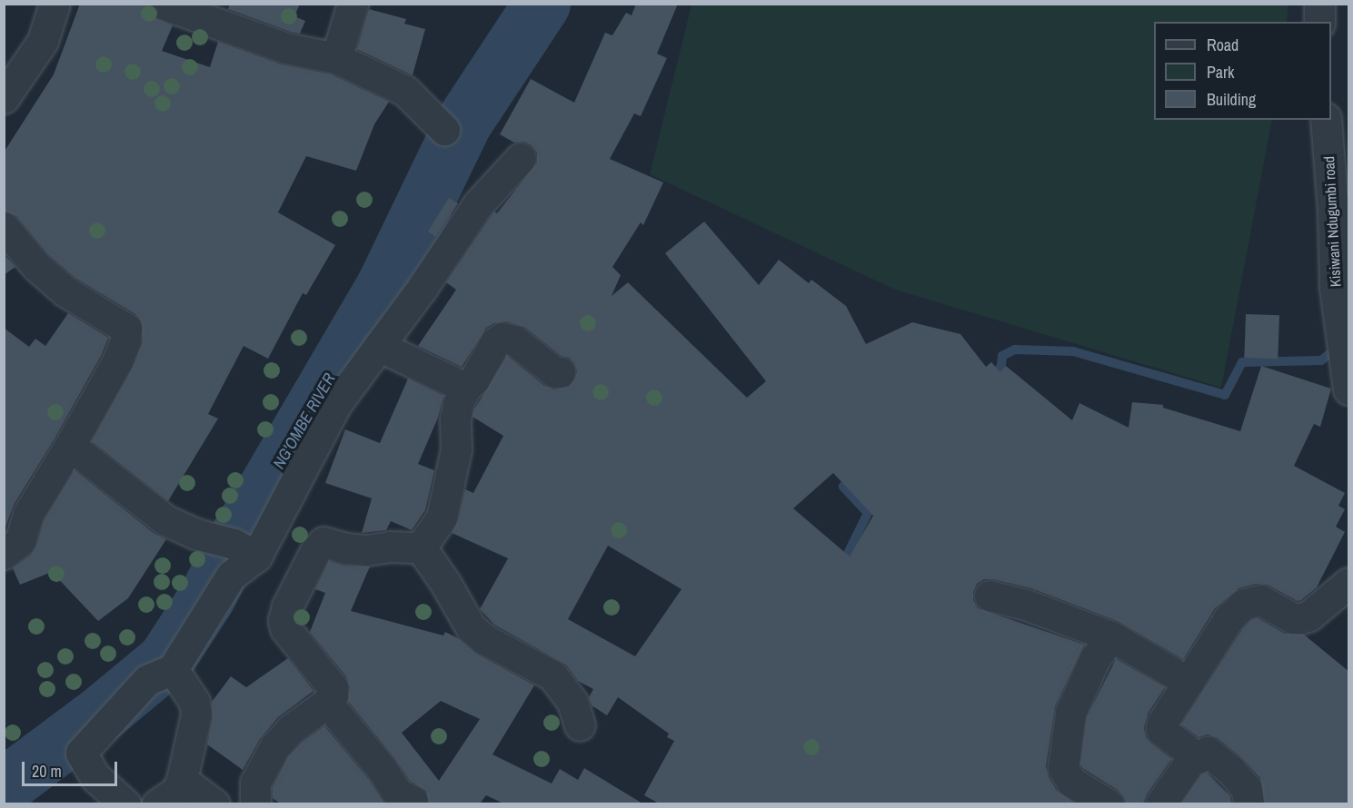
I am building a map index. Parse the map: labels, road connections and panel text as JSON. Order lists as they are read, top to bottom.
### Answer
{
  "streets": {
    "street": ["Kisiwani Ndugumbi road"]
  },
  "water": ["NG'OMBE RIVER"],
  "legend": ["Road", "Park", "Building"],
  "scale_bar": "20 m"
}
